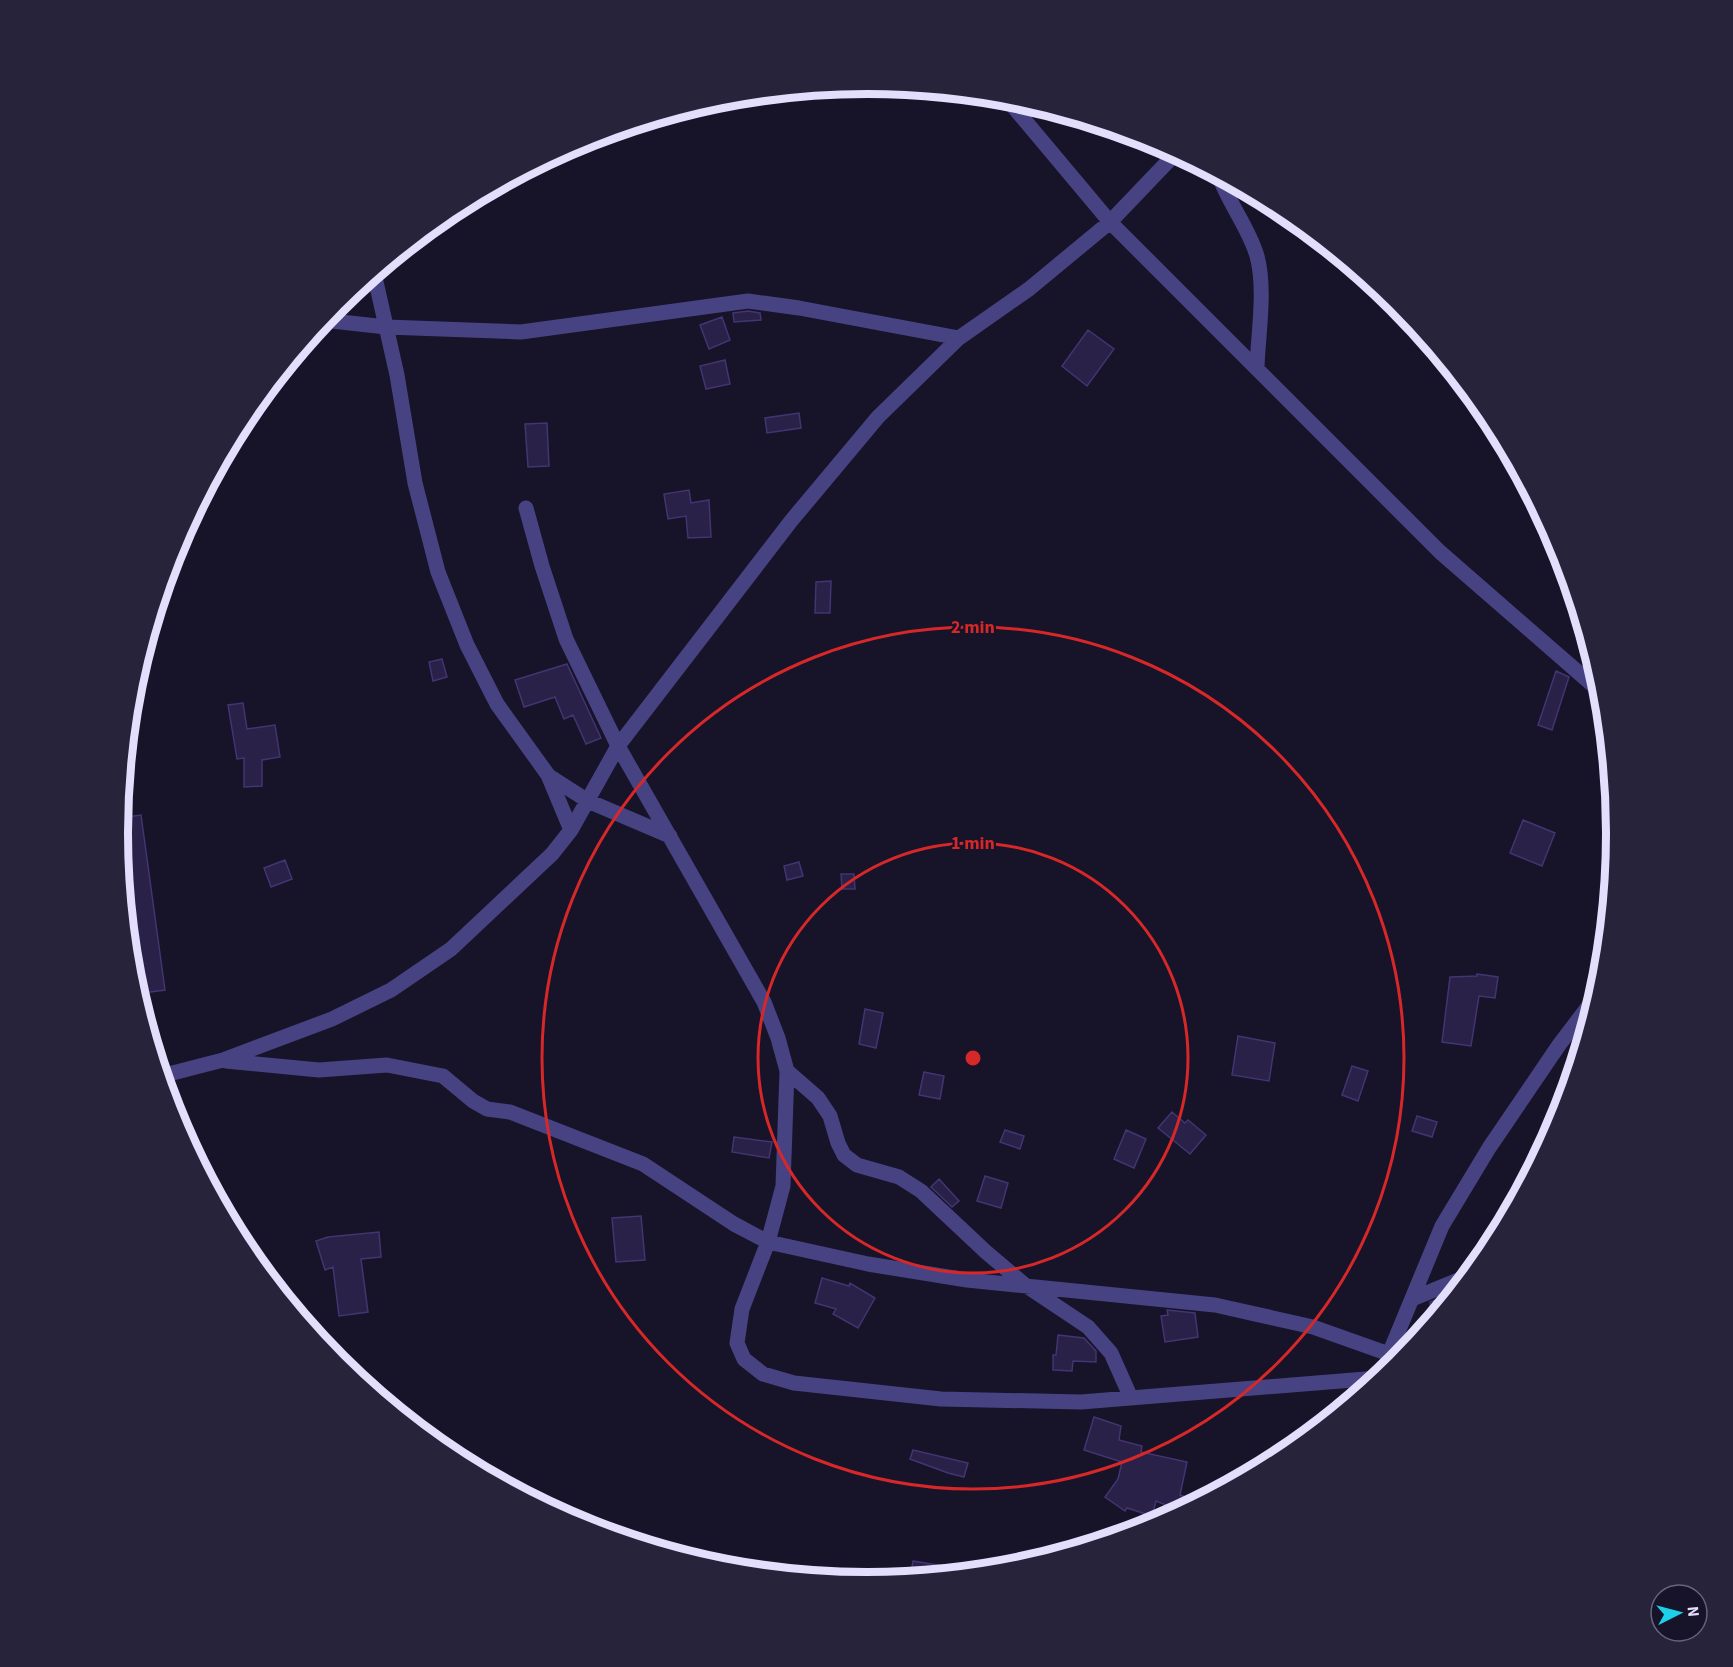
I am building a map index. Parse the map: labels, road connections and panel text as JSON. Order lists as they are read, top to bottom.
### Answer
{
  "north": "right",
  "rings": ["2 min", "1 min"]
}
